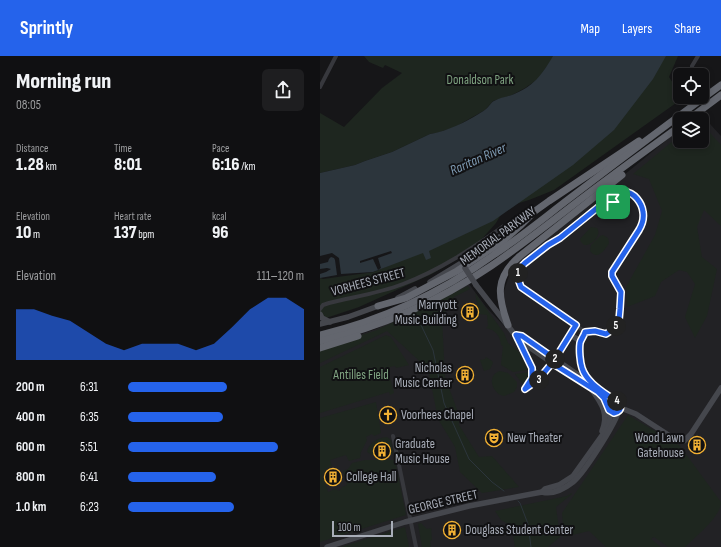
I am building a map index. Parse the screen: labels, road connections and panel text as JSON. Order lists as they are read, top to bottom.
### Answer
{
  "streets": {
    "highway": ["MEMORIAL PARKWAY"],
    "main road": ["GEORGE STREET"],
    "street": ["VORHEES STREET"]
  },
  "water": ["Raritan River"],
  "parks": ["Donaldson Park", "Antilles Field"],
  "places": {
    "building": [
      "Marryott Music Building",
      "Nicholas Music Center",
      "Wood Lawn Gatehouse",
      "Graduate Music House",
      "College Hall",
      "Douglass Student Center"
    ],
    "church": ["Voorhees Chapel"],
    "theatre": ["New Theater"]
  },
  "scale_bar": "100 m",
  "page": {
    "header": "Sprintly",
    "nav": ["Map", "Layers", "Share"],
    "heading": ["Morning run", "08:05"],
    "stats": [
      ["Distance", "1.28 km"],
      ["Time", "8:01"],
      ["Pace", "6:16 /km"],
      ["Elevation", "10 m"],
      ["Heart rate", "137 bpm"],
      ["kcal", "96"]
    ],
    "chart": ["Elevation", "111–120 m"],
    "pins": [
      "1",
      "5",
      "2",
      "3",
      "4"
    ],
    "list": [
      {
        "name": "200 m",
        "note": "6:31"
      },
      {
        "name": "400 m",
        "note": "6:35"
      },
      {
        "name": "600 m",
        "note": "5:51"
      },
      {
        "name": "800 m",
        "note": "6:41"
      },
      {
        "name": "1.0 km",
        "note": "6:23"
      }
    ],
    "scale": "100 m"
  }
}
